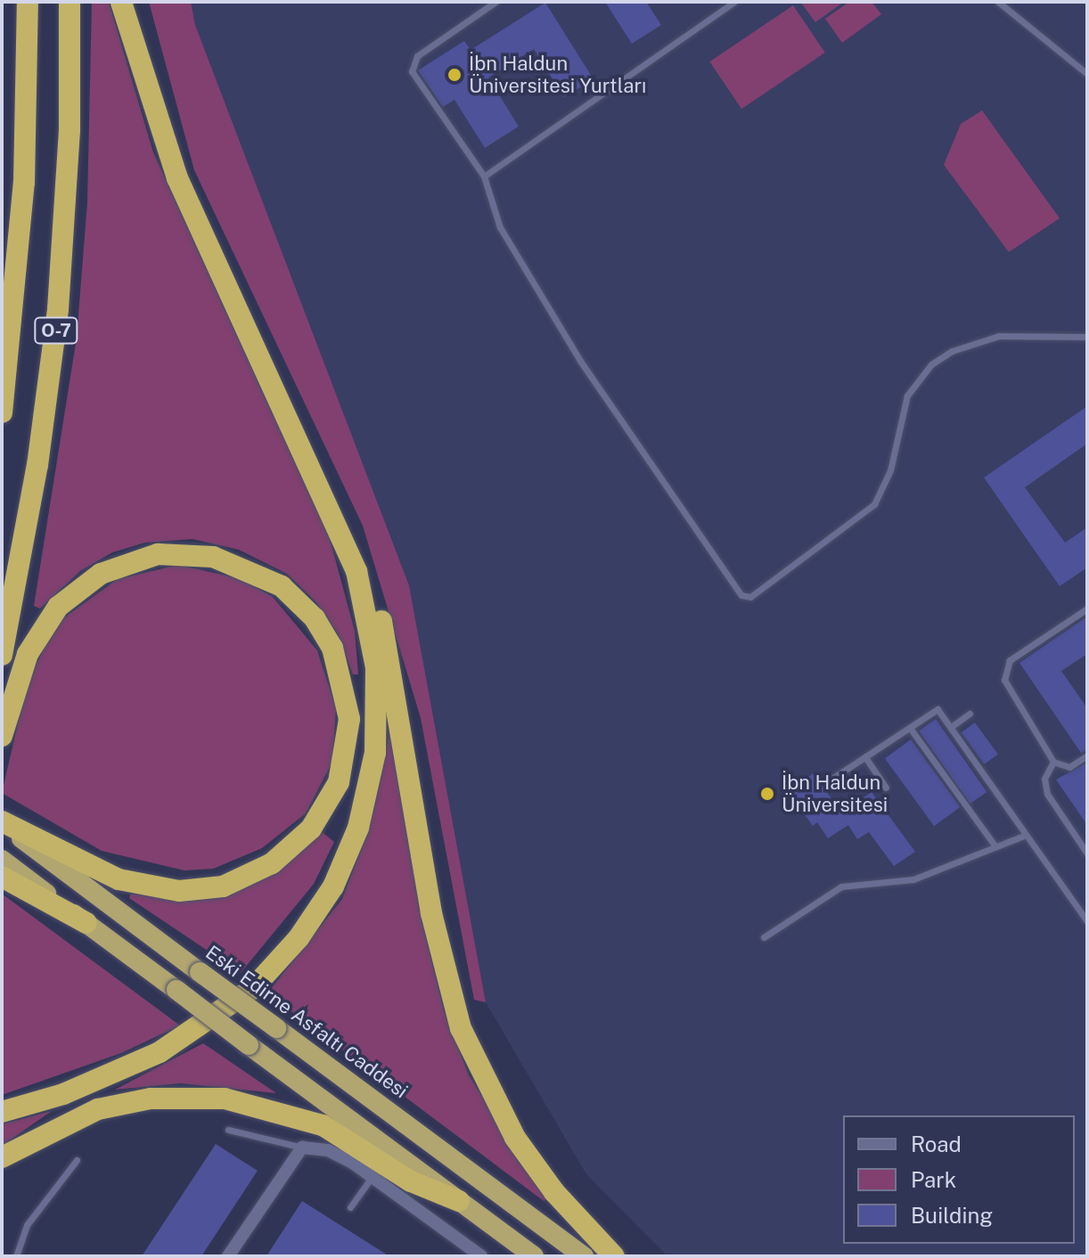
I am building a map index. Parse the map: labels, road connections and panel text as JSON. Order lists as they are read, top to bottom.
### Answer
{
  "streets": {
    "highway": ["O-7", "Eski Edirne Asfaltı Caddesi"]
  },
  "places": ["İbn Haldun Üniversitesi Yurtları", "İbn Haldun Üniversitesi"],
  "legend": ["Road", "Park", "Building"]
}
